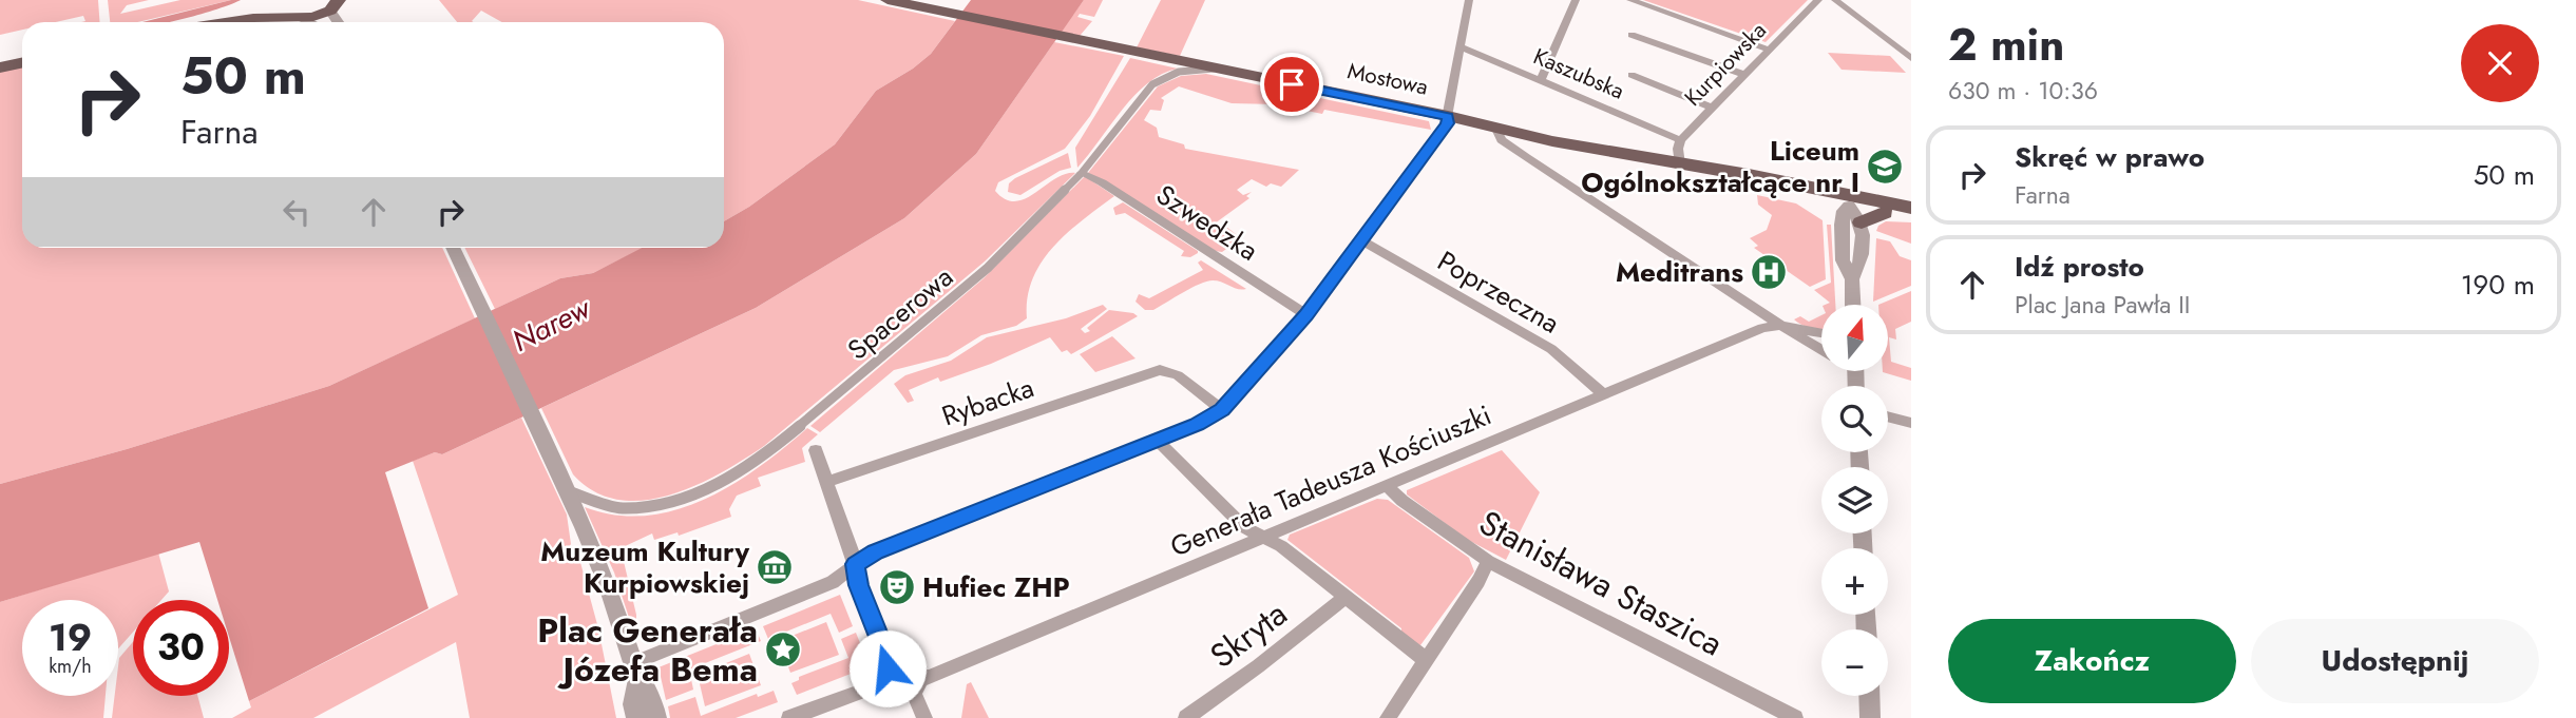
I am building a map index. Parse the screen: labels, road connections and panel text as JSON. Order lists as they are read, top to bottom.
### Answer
{
  "streets": {
    "main road": ["Mostowa"],
    "street": [
      "Kurpiowska",
      "Kaszubska",
      "Szwedzka",
      "Poprzeczna",
      "Spacerowa",
      "Rybacka",
      "Generała Tadeusza Kościuszki",
      "Stanisława Staszica",
      "Skryta"
    ]
  },
  "crossings": [
    ["Kurpiowska", "Kaszubska"],
    ["Kurpiowska", "Mostowa"],
    ["Mostowa", "Spacerowa"],
    ["Szwedzka", "Spacerowa"],
    ["Poprzeczna", "Generała Tadeusza Kościuszki"],
    ["Generała Tadeusza Kościuszki", "Stanisława Staszica"]
  ],
  "water": ["Narew"],
  "places": {
    "school or university": ["Liceum Ogólnokształcące nr I"],
    "hospital": ["Meditrans"],
    "museum": ["Muzeum Kultury Kurpiowskiej"],
    "theatre": ["Hufiec ZHP"],
    "place": ["Plac Generała Józefa Bema"]
  },
  "north": "top",
  "page": {
    "heading": ["2 min", "630 m · 10:36"],
    "turn": ["50 m", "Farna"],
    "list": [
      {
        "name": "Skręć w prawo",
        "note": "Farna",
        "value": "50 m"
      },
      {
        "name": "Idź prosto",
        "note": "Plac Jana Pawła II",
        "value": "190 m"
      }
    ],
    "map_buttons": ["+", "−"],
    "speed": "19 km/h",
    "limit": "30",
    "buttons": ["Zakończ", "Udostępnij"]
  }
}
